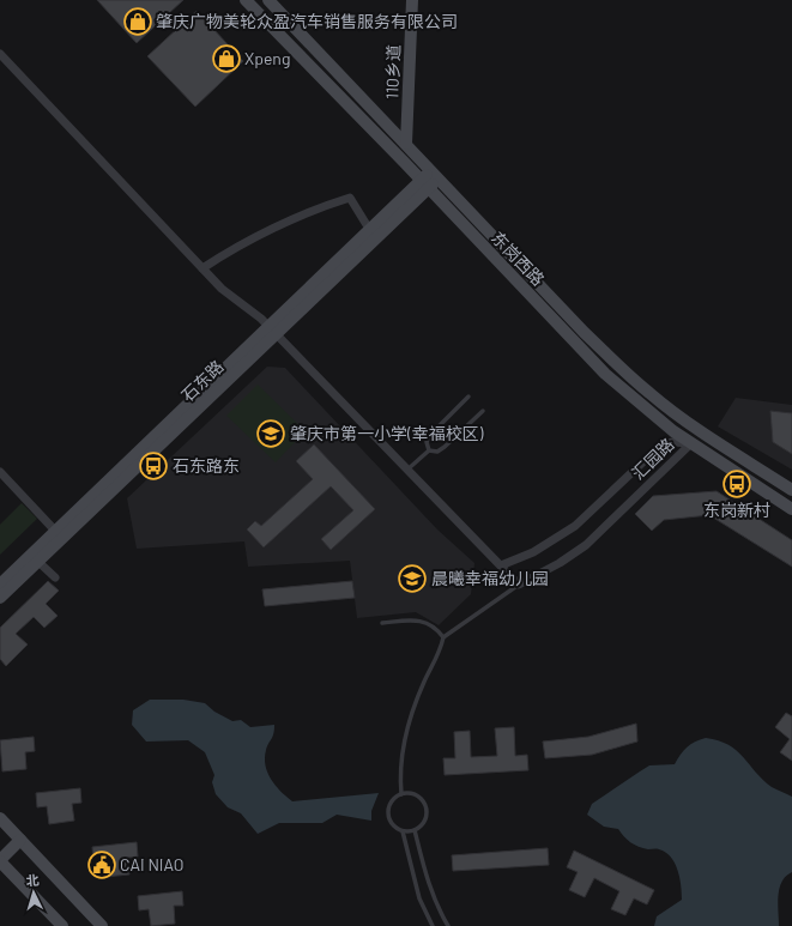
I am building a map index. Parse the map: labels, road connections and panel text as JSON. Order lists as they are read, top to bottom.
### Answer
{
  "streets": {
    "main road": ["110乡道", "东岗西路", "石东路"],
    "street": ["汇园路"]
  },
  "crossings": [
    ["110乡道", "东岗西路"],
    ["东岗西路", "石东路"],
    ["东岗西路", "汇园路"]
  ],
  "places": {
    "shop": ["肇庆广物美轮众盈汽车销售服务有限公司", "Xpeng"],
    "school or university": ["肇庆市第一小学(幸福校区)", "晨曦幸福幼儿园"],
    "bus stop": ["石东路东", "东岗新村"],
    "public building": ["CAI NIAO"]
  },
  "north": "top"
}
